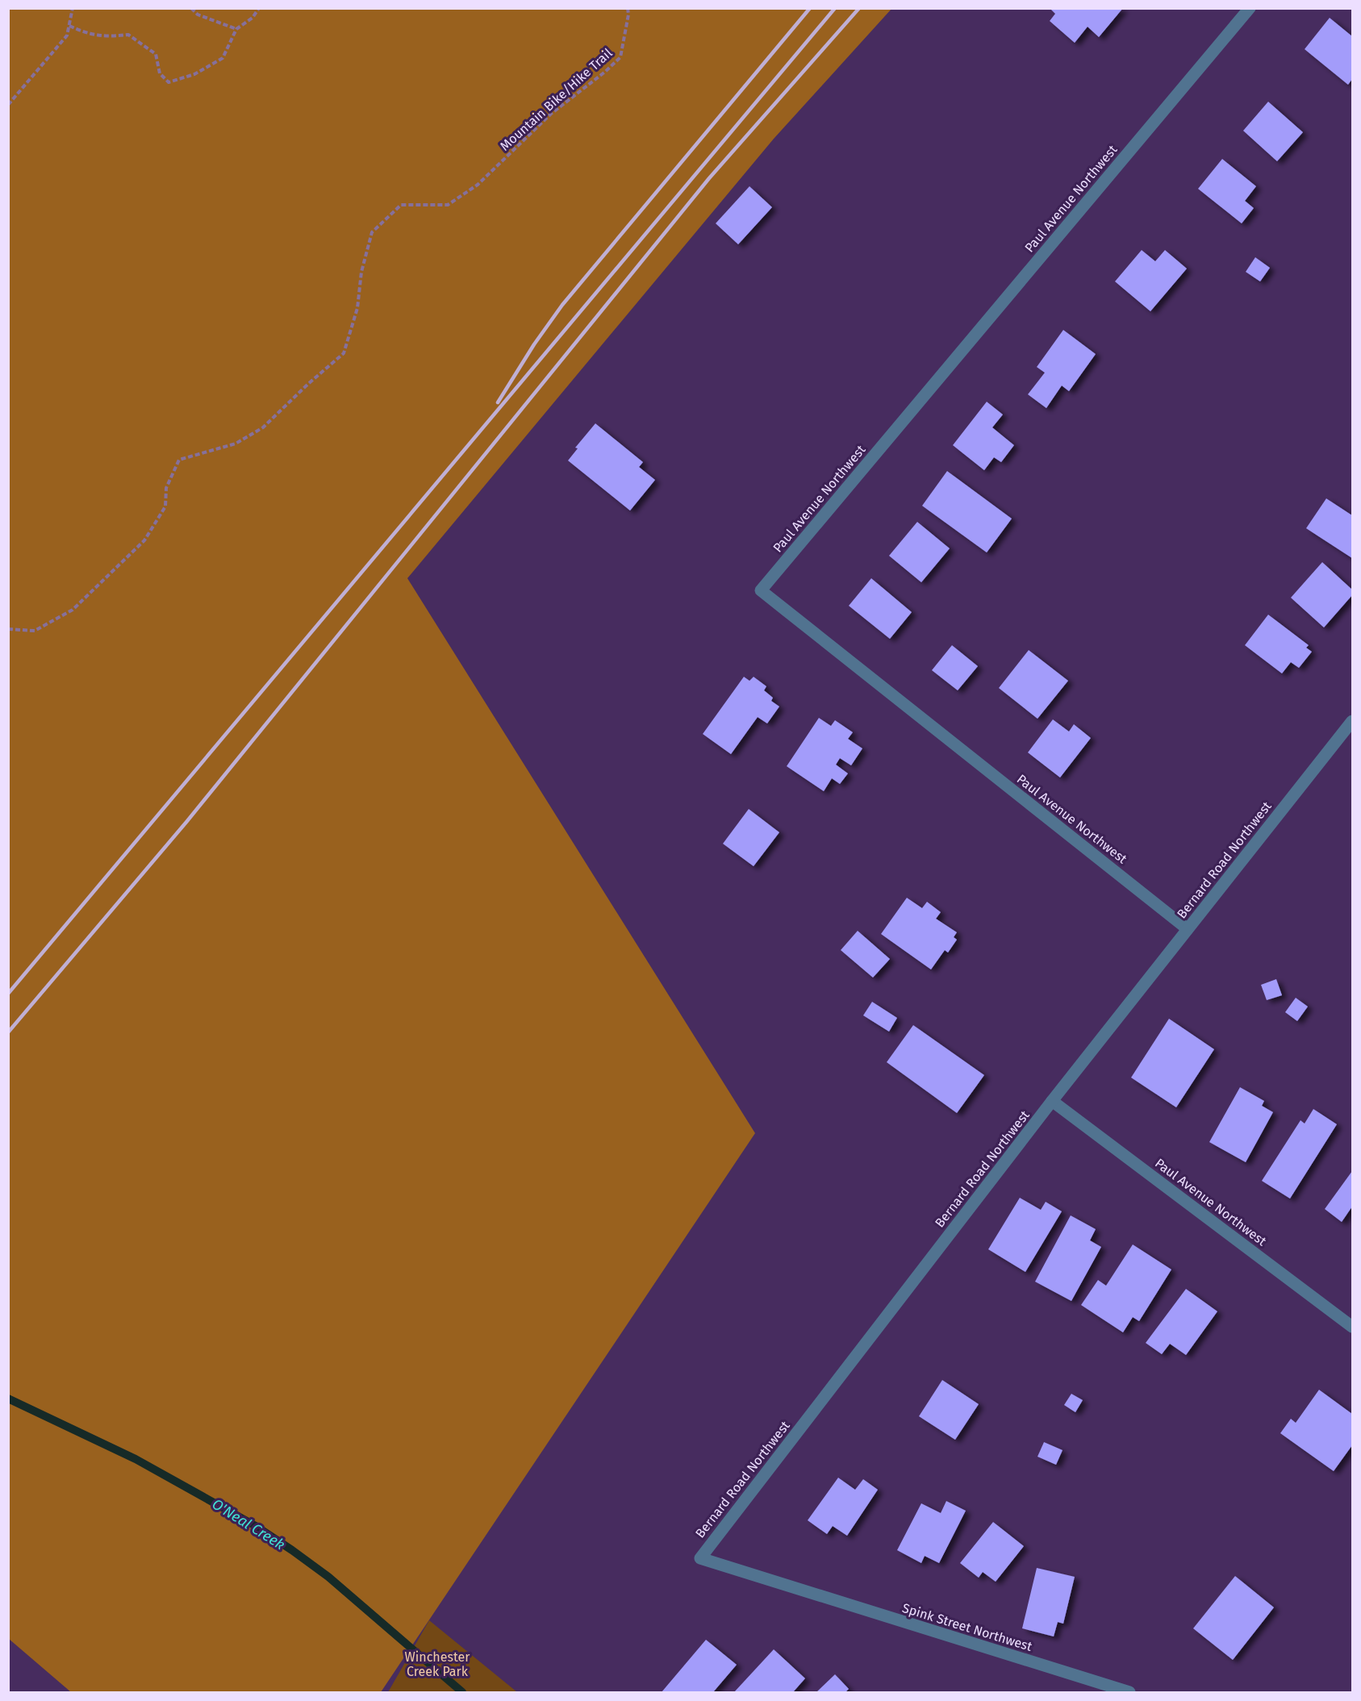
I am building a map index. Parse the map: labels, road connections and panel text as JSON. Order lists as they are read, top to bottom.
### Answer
{
  "streets": {
    "street": ["Paul Avenue Northwest", "Bernard Road Northwest", "Spink Street Northwest"],
    "path": ["Mountain Bike/Hike Trail"]
  },
  "crossings": [
    ["Paul Avenue Northwest", "Bernard Road Northwest"],
    ["Bernard Road Northwest", "Spink Street Northwest"]
  ],
  "water": ["O'Neal Creek"],
  "parks": ["Winchester Creek Park"]
}
